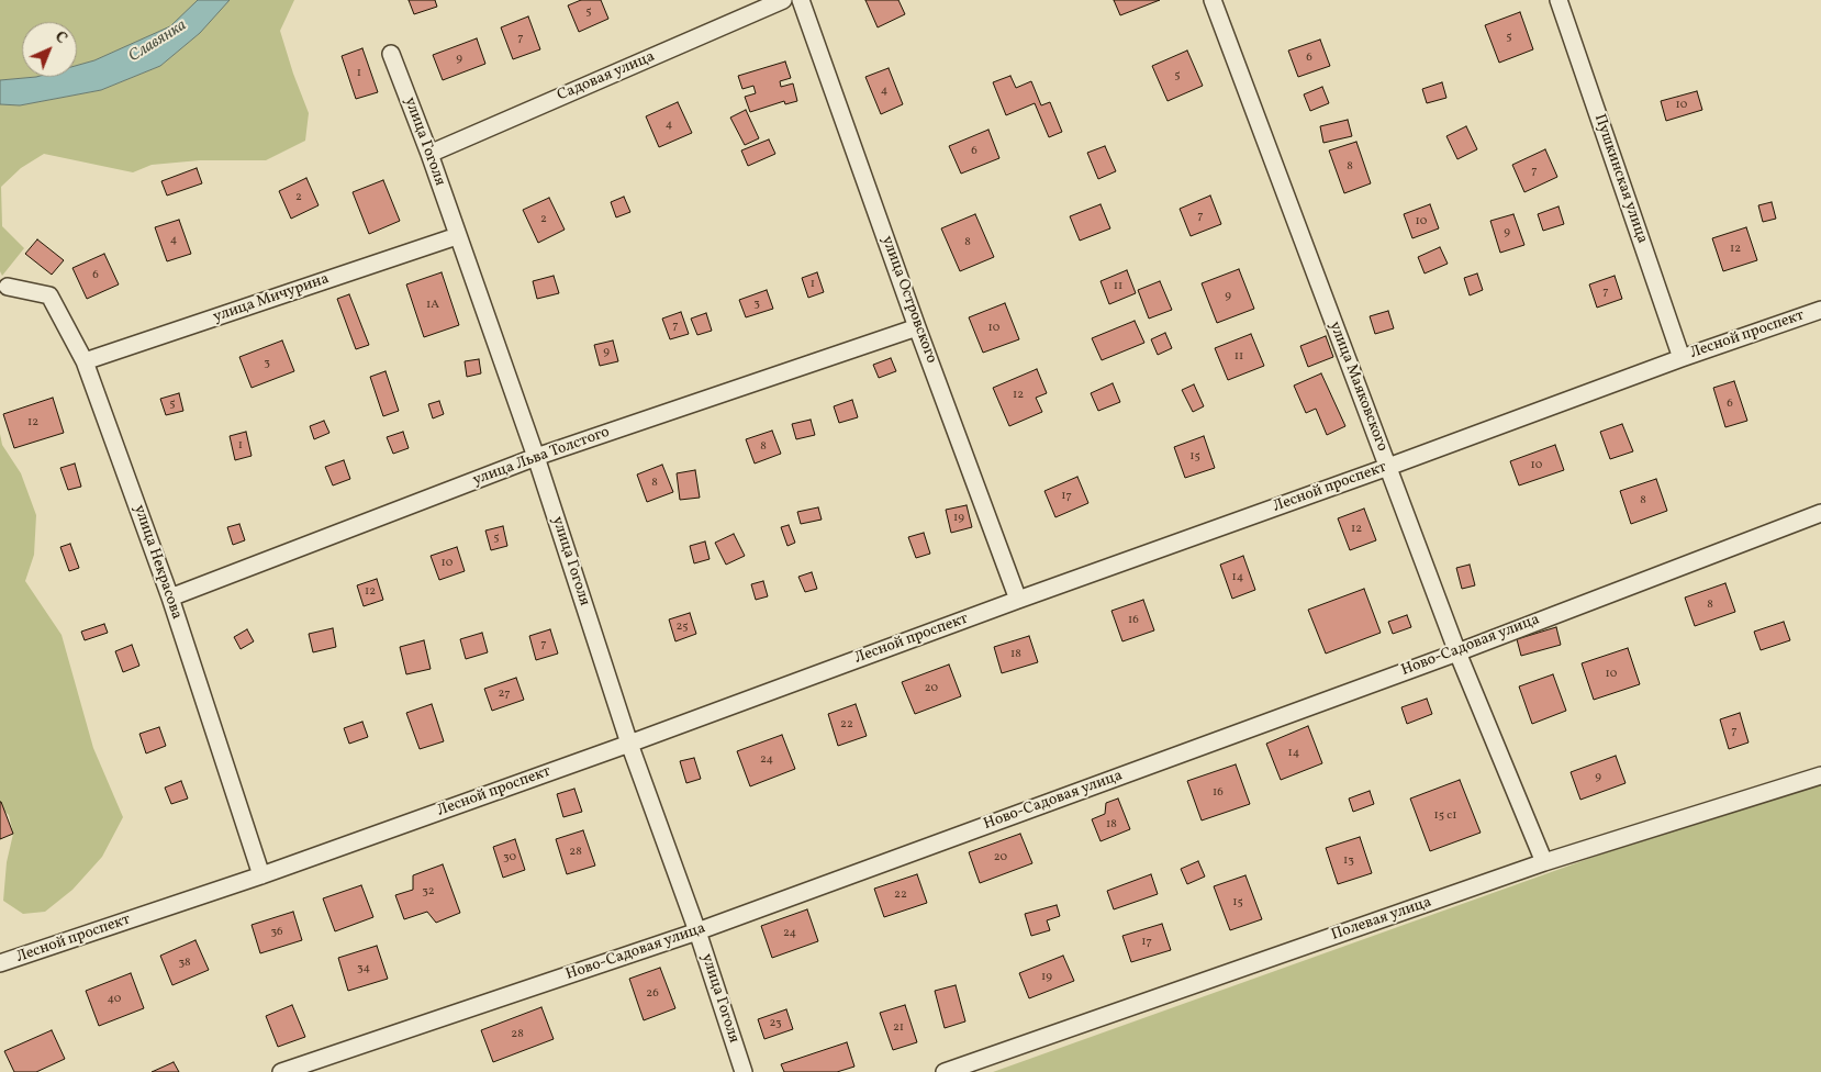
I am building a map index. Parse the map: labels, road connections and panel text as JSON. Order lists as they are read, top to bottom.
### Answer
{
  "streets": {
    "street": [
      "Садовая улица",
      "улица Гоголя",
      "Пушкинская улица",
      "улица Мичурина",
      "улица Островского",
      "Лесной проспект",
      "улица Маяковского",
      "улица Льва Толстого",
      "улица Некрасова",
      "Ново-Садовая улица",
      "Полевая улица"
    ]
  },
  "crossings": [
    ["Садовая улица", "улица Гоголя"],
    ["улица Гоголя", "улица Мичурина"],
    ["улица Гоголя", "Лесной проспект"],
    ["улица Гоголя", "улица Льва Толстого"],
    ["улица Гоголя", "Ново-Садовая улица"],
    ["Пушкинская улица", "Лесной проспект"],
    ["улица Мичурина", "улица Некрасова"],
    ["улица Островского", "Лесной проспект"],
    ["улица Островского", "улица Льва Толстого"],
    ["Лесной проспект", "улица Маяковского"],
    ["Лесной проспект", "улица Некрасова"],
    ["улица Маяковского", "Ново-Садовая улица"],
    ["улица Маяковского", "Полевая улица"],
    ["улица Льва Толстого", "улица Некрасова"]
  ],
  "water": ["Славянка"],
  "house_numbers": [
    "5",
    "5",
    "7",
    "6",
    "9",
    "1",
    "5",
    "4",
    "10",
    "4",
    "6",
    "8",
    "7",
    "2",
    "7",
    "2",
    "10",
    "9",
    "4",
    "8",
    "12",
    "6",
    "1",
    "11",
    "7",
    "9",
    "3",
    "1А",
    "7",
    "10",
    "9",
    "11",
    "3",
    "12",
    "5",
    "6",
    "12",
    "1",
    "8",
    "15",
    "10",
    "8",
    "17",
    "8",
    "19",
    "12",
    "5",
    "10",
    "14",
    "12",
    "8",
    "16",
    "25",
    "7",
    "18",
    "10",
    "20",
    "27",
    "22",
    "7",
    "14",
    "24",
    "9",
    "16",
    "15 с1",
    "18",
    "28",
    "30",
    "20",
    "13",
    "32",
    "22",
    "15",
    "36",
    "24",
    "17",
    "38",
    "34",
    "19",
    "26",
    "40",
    "23",
    "21",
    "28"
  ],
  "north": "top right"
}
